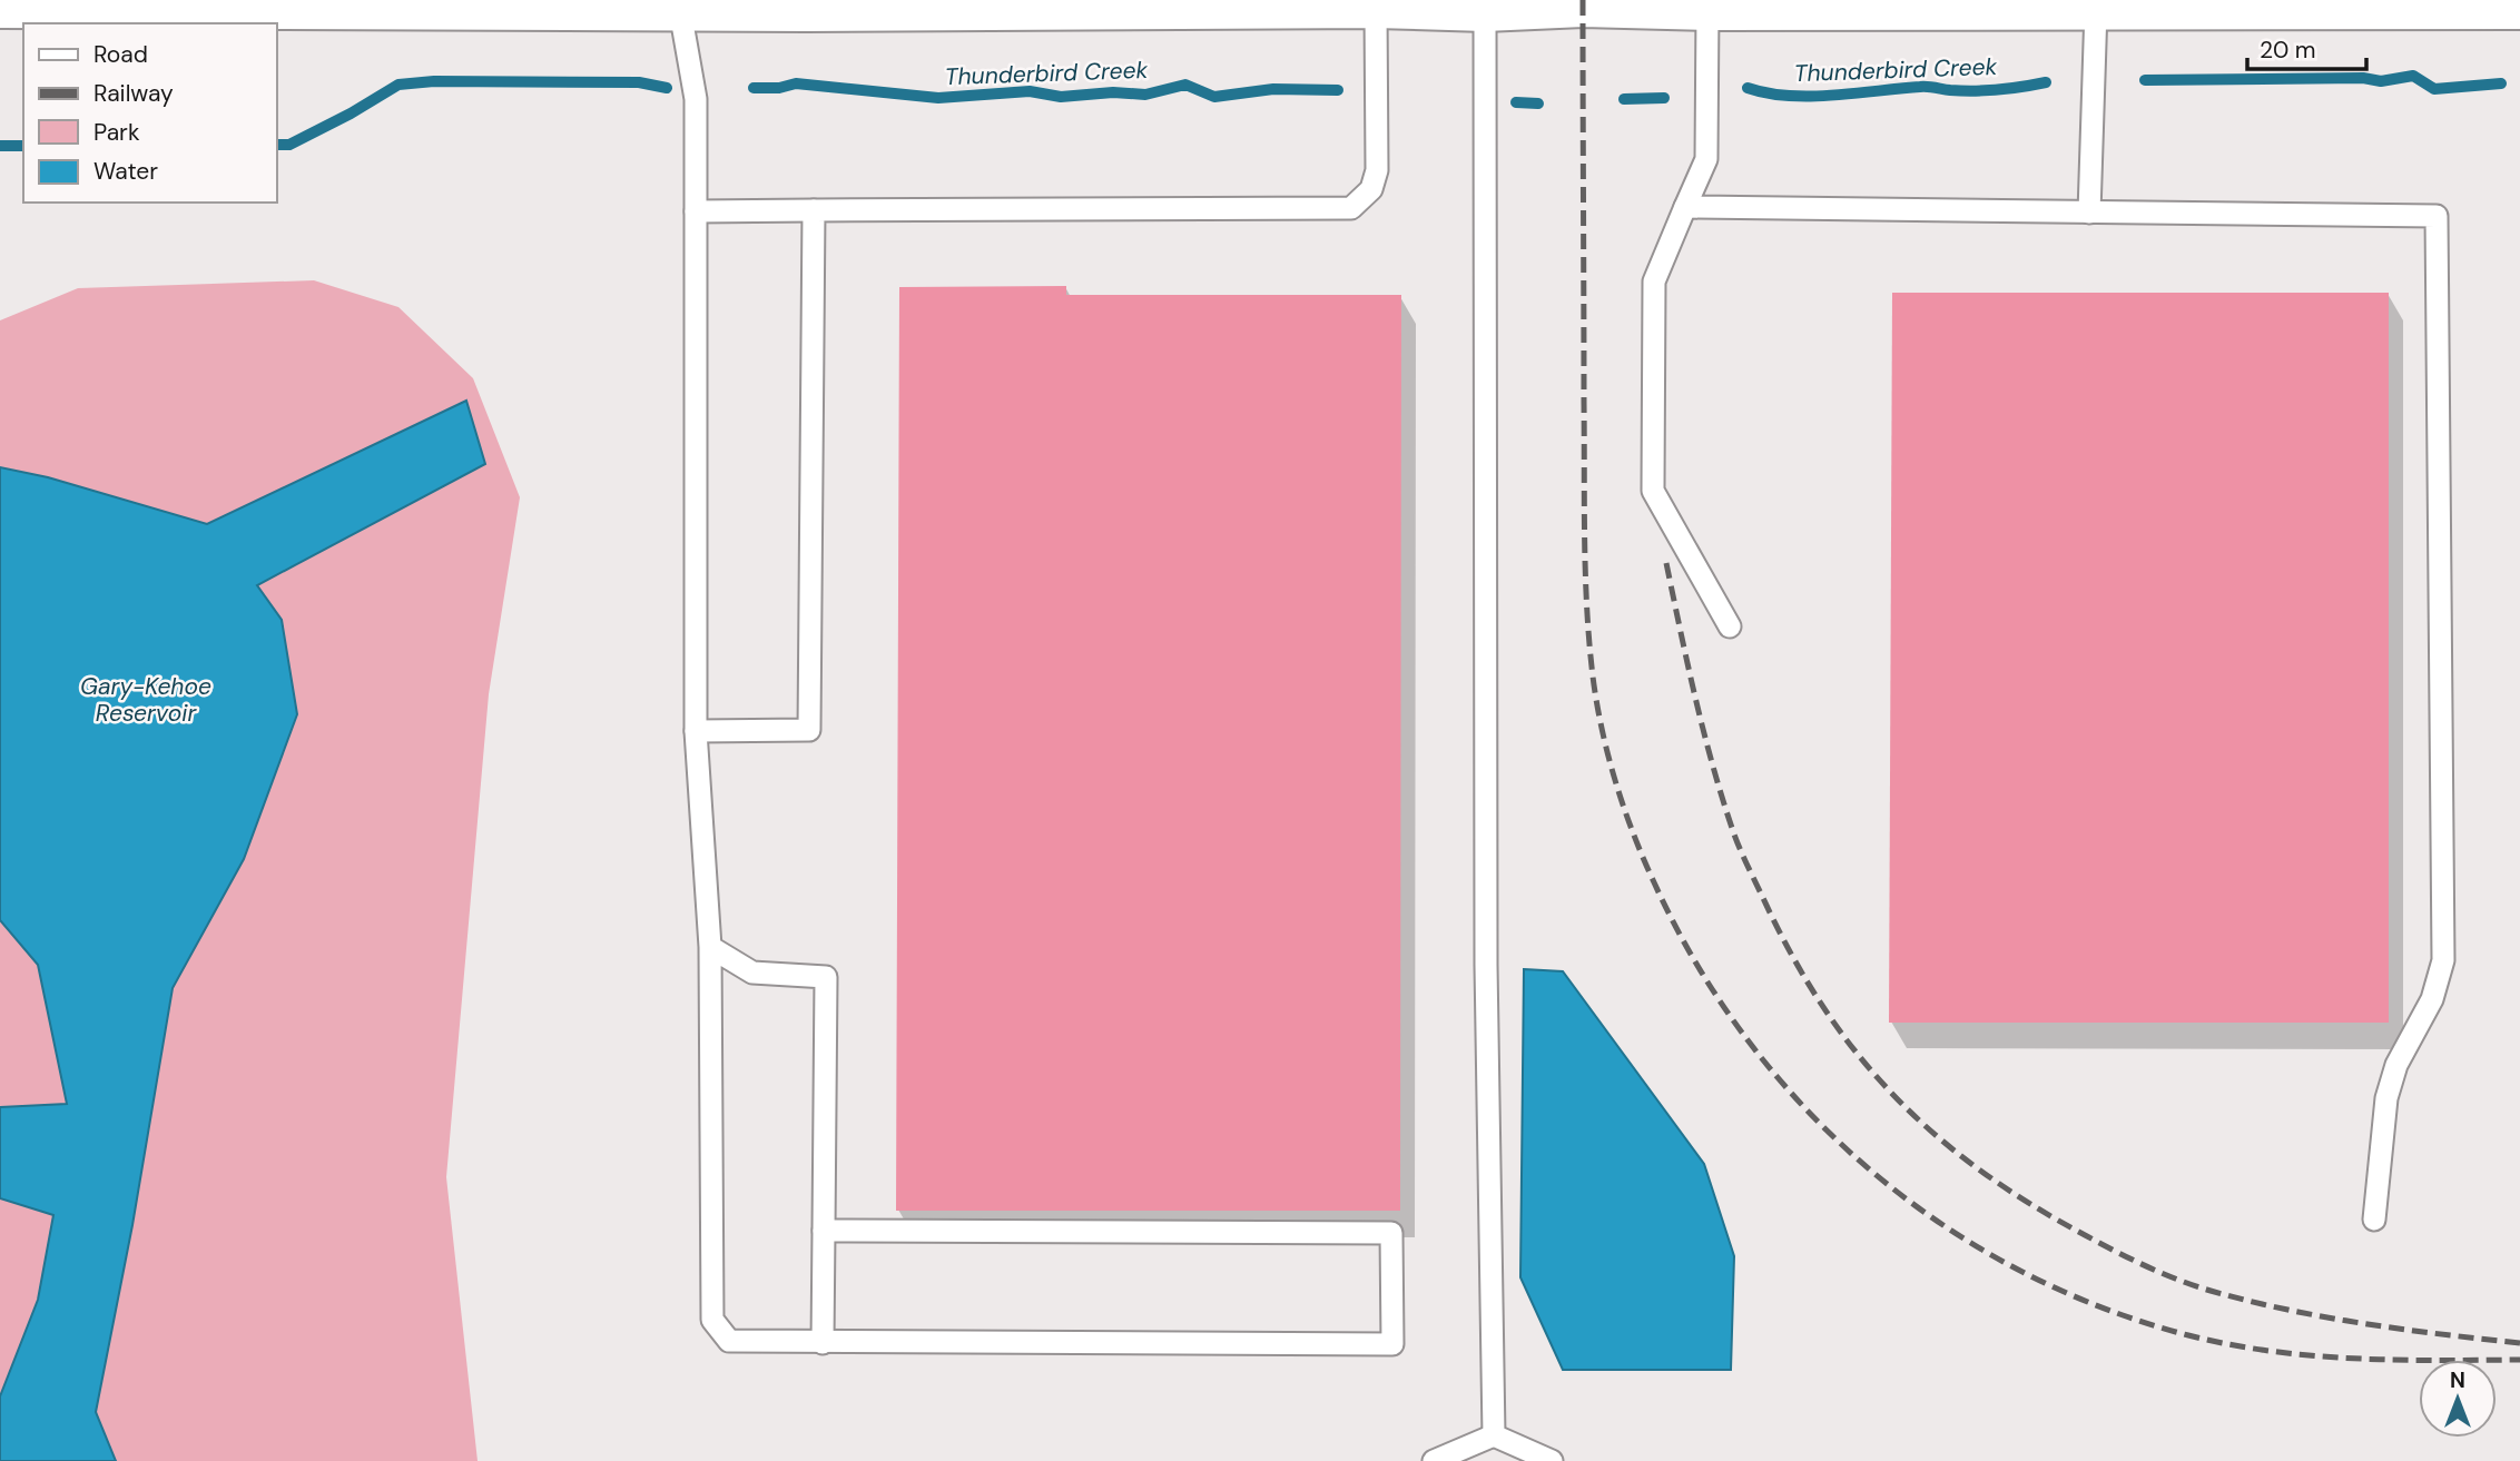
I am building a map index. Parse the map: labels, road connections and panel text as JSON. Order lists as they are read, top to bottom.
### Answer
{
  "water": ["Thunderbird Creek", "Gary-Kehoe Reservoir"],
  "legend": [
    "Road",
    "Railway",
    "Park",
    "Water"
  ],
  "scale_bar": "20 m",
  "north": "top"
}
